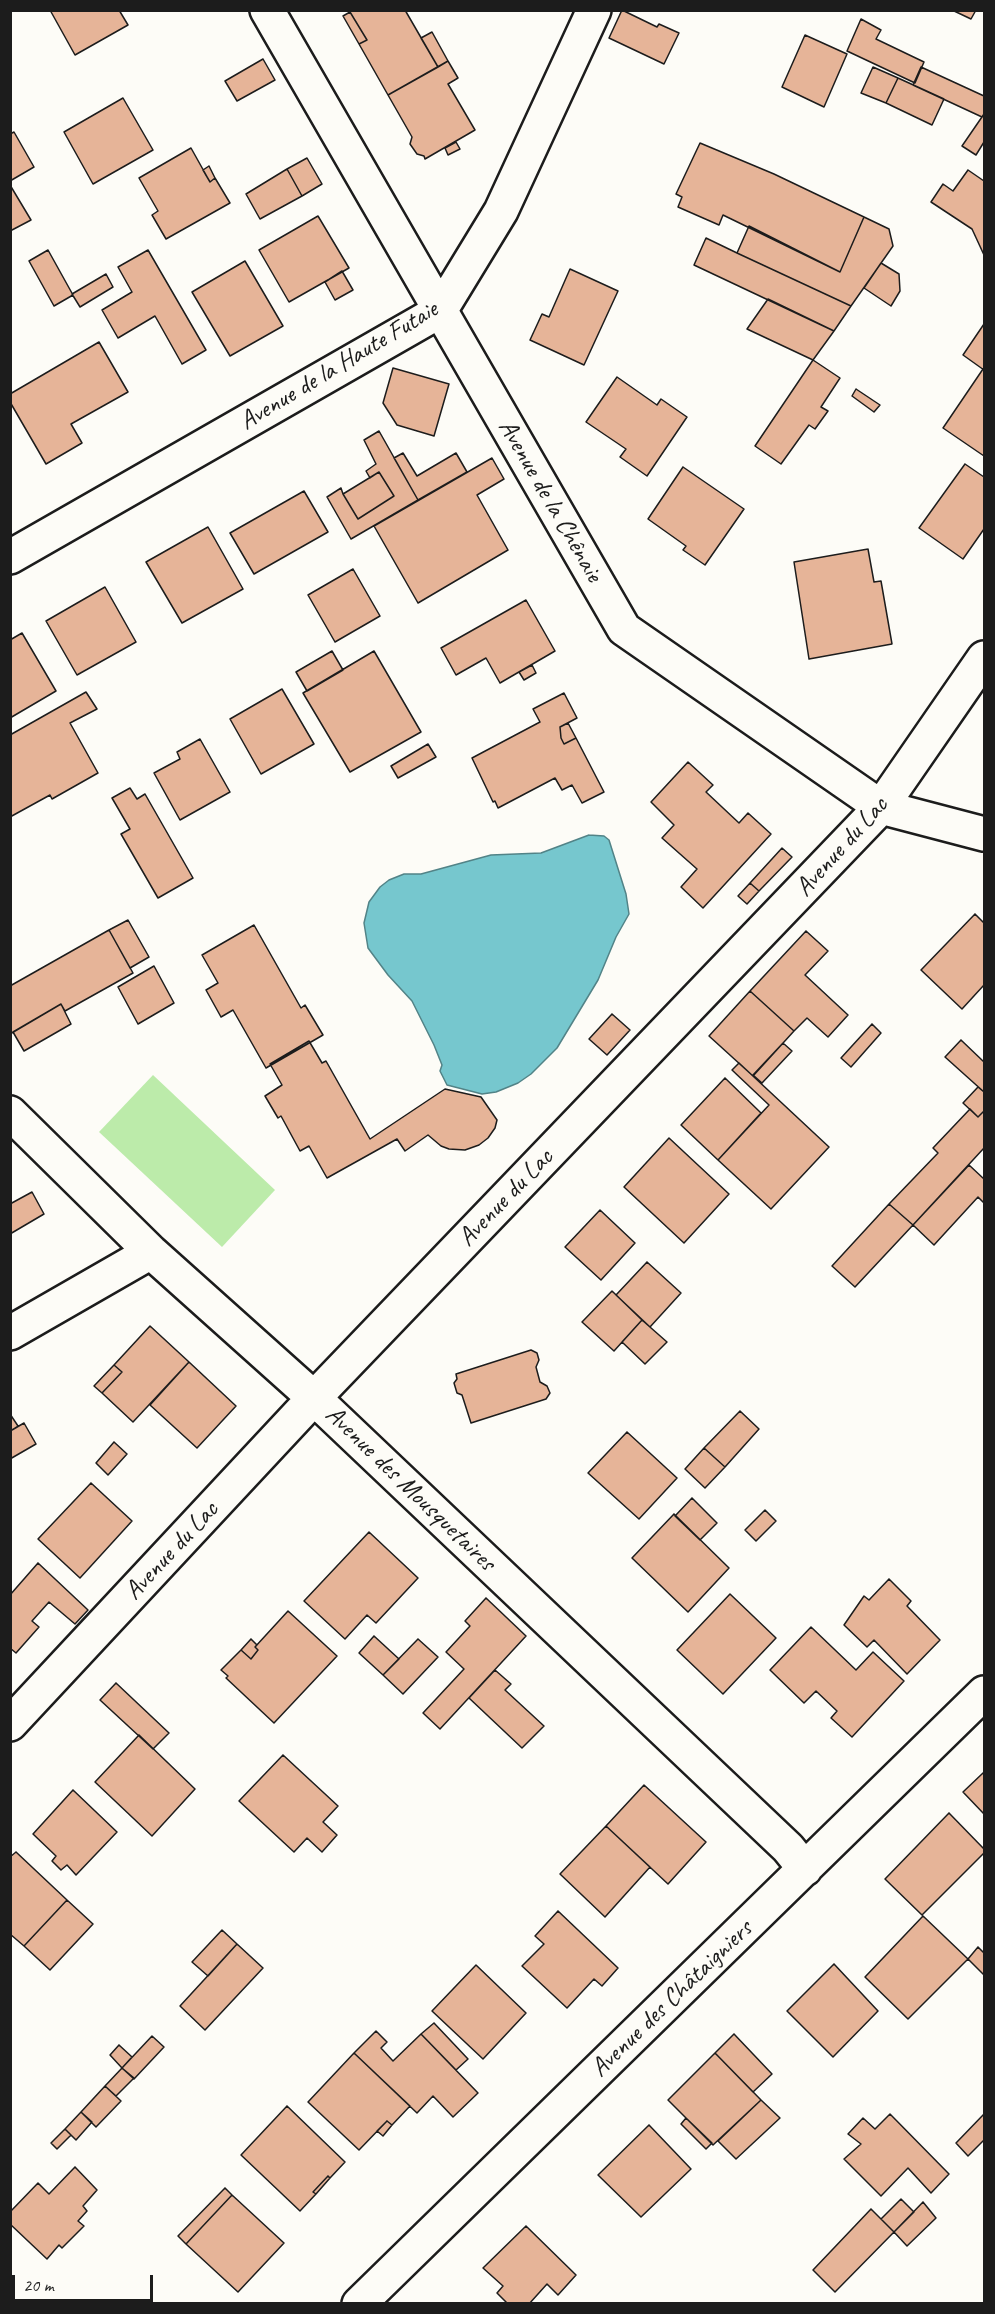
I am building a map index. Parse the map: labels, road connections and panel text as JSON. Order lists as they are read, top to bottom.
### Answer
{
  "streets": {
    "street": [
      "Avenue de la Haute Futaie",
      "Avenue de la Chênaie",
      "Avenue du Lac",
      "Avenue des Mousquetaires",
      "Avenue des Châtaigniers"
    ]
  },
  "crossings": [
    ["Avenue de la Haute Futaie", "Avenue de la Chênaie"],
    ["Avenue de la Chênaie", "Avenue du Lac"],
    ["Avenue du Lac", "Avenue des Mousquetaires"],
    ["Avenue des Mousquetaires", "Avenue des Châtaigniers"]
  ],
  "scale_bar": "20 m"
}
